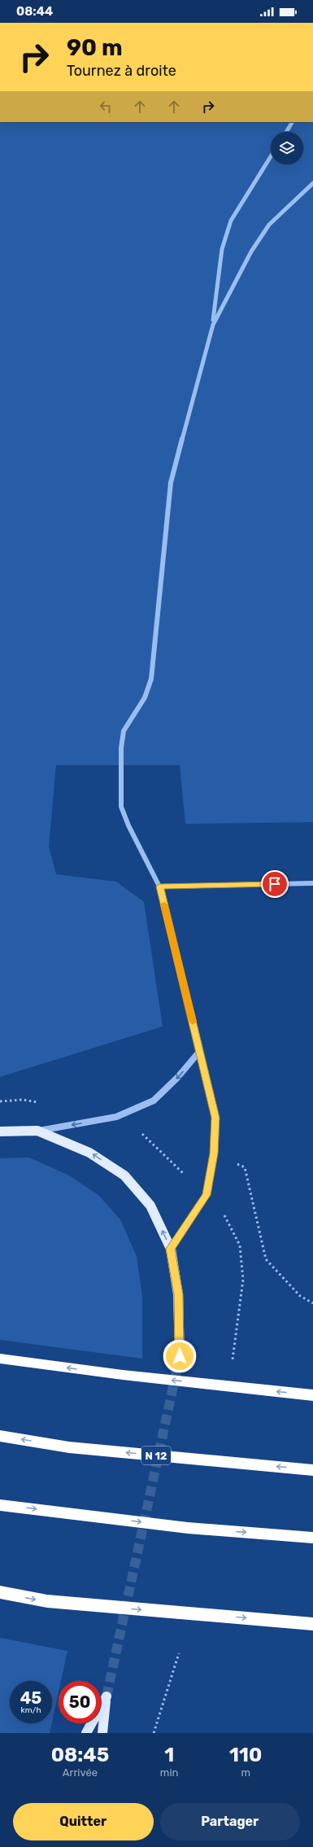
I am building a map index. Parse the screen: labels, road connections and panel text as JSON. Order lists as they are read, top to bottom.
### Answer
{
  "streets": {
    "highway": ["N 12"]
  },
  "page": {
    "status": "08:44",
    "turn": ["90 m", "Tournez à droite"],
    "speed": "45 km/h",
    "limit": "50",
    "eta": [
      "08:45",
      "Arrivée",
      "1",
      "min",
      "110",
      "m"
    ],
    "buttons": ["Quitter", "Partager"]
  }
}
